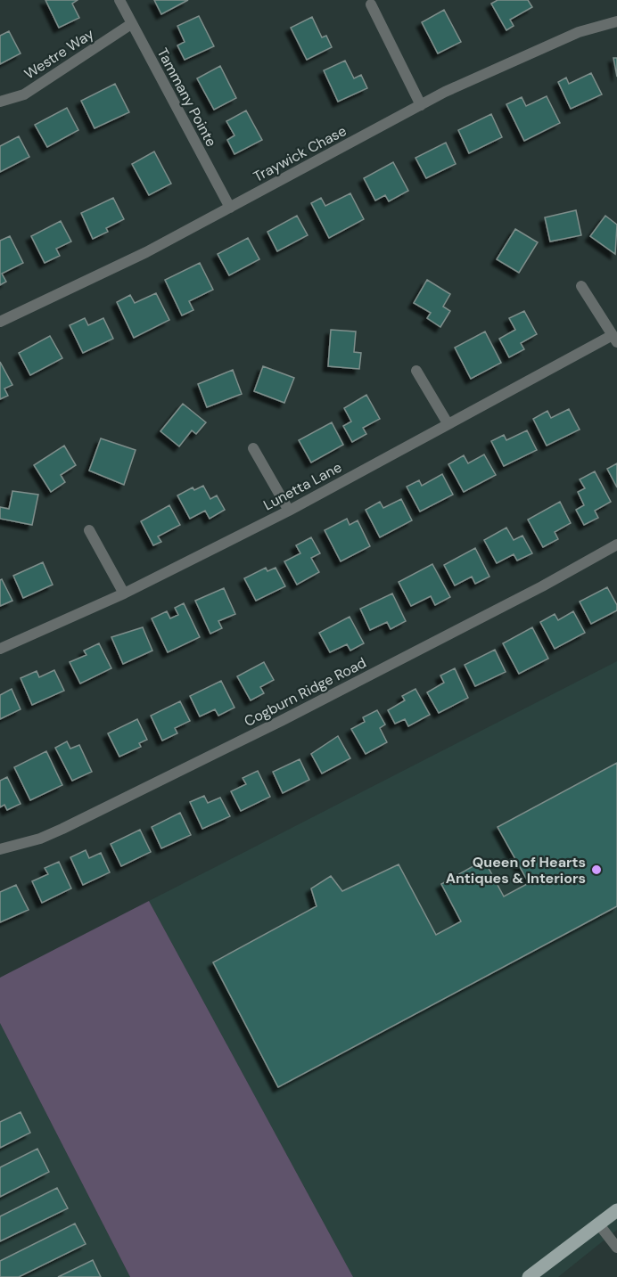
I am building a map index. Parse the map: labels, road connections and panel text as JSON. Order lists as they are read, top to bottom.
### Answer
{
  "streets": {
    "street": [
      "Westre Way",
      "Tammany Pointe",
      "Traywick Chase",
      "Lunetta Lane",
      "Cogburn Ridge Road"
    ]
  },
  "crossings": [
    ["Westre Way", "Tammany Pointe"],
    ["Tammany Pointe", "Traywick Chase"]
  ],
  "places": ["Queen of Hearts Antiques & Interiors"]
}
